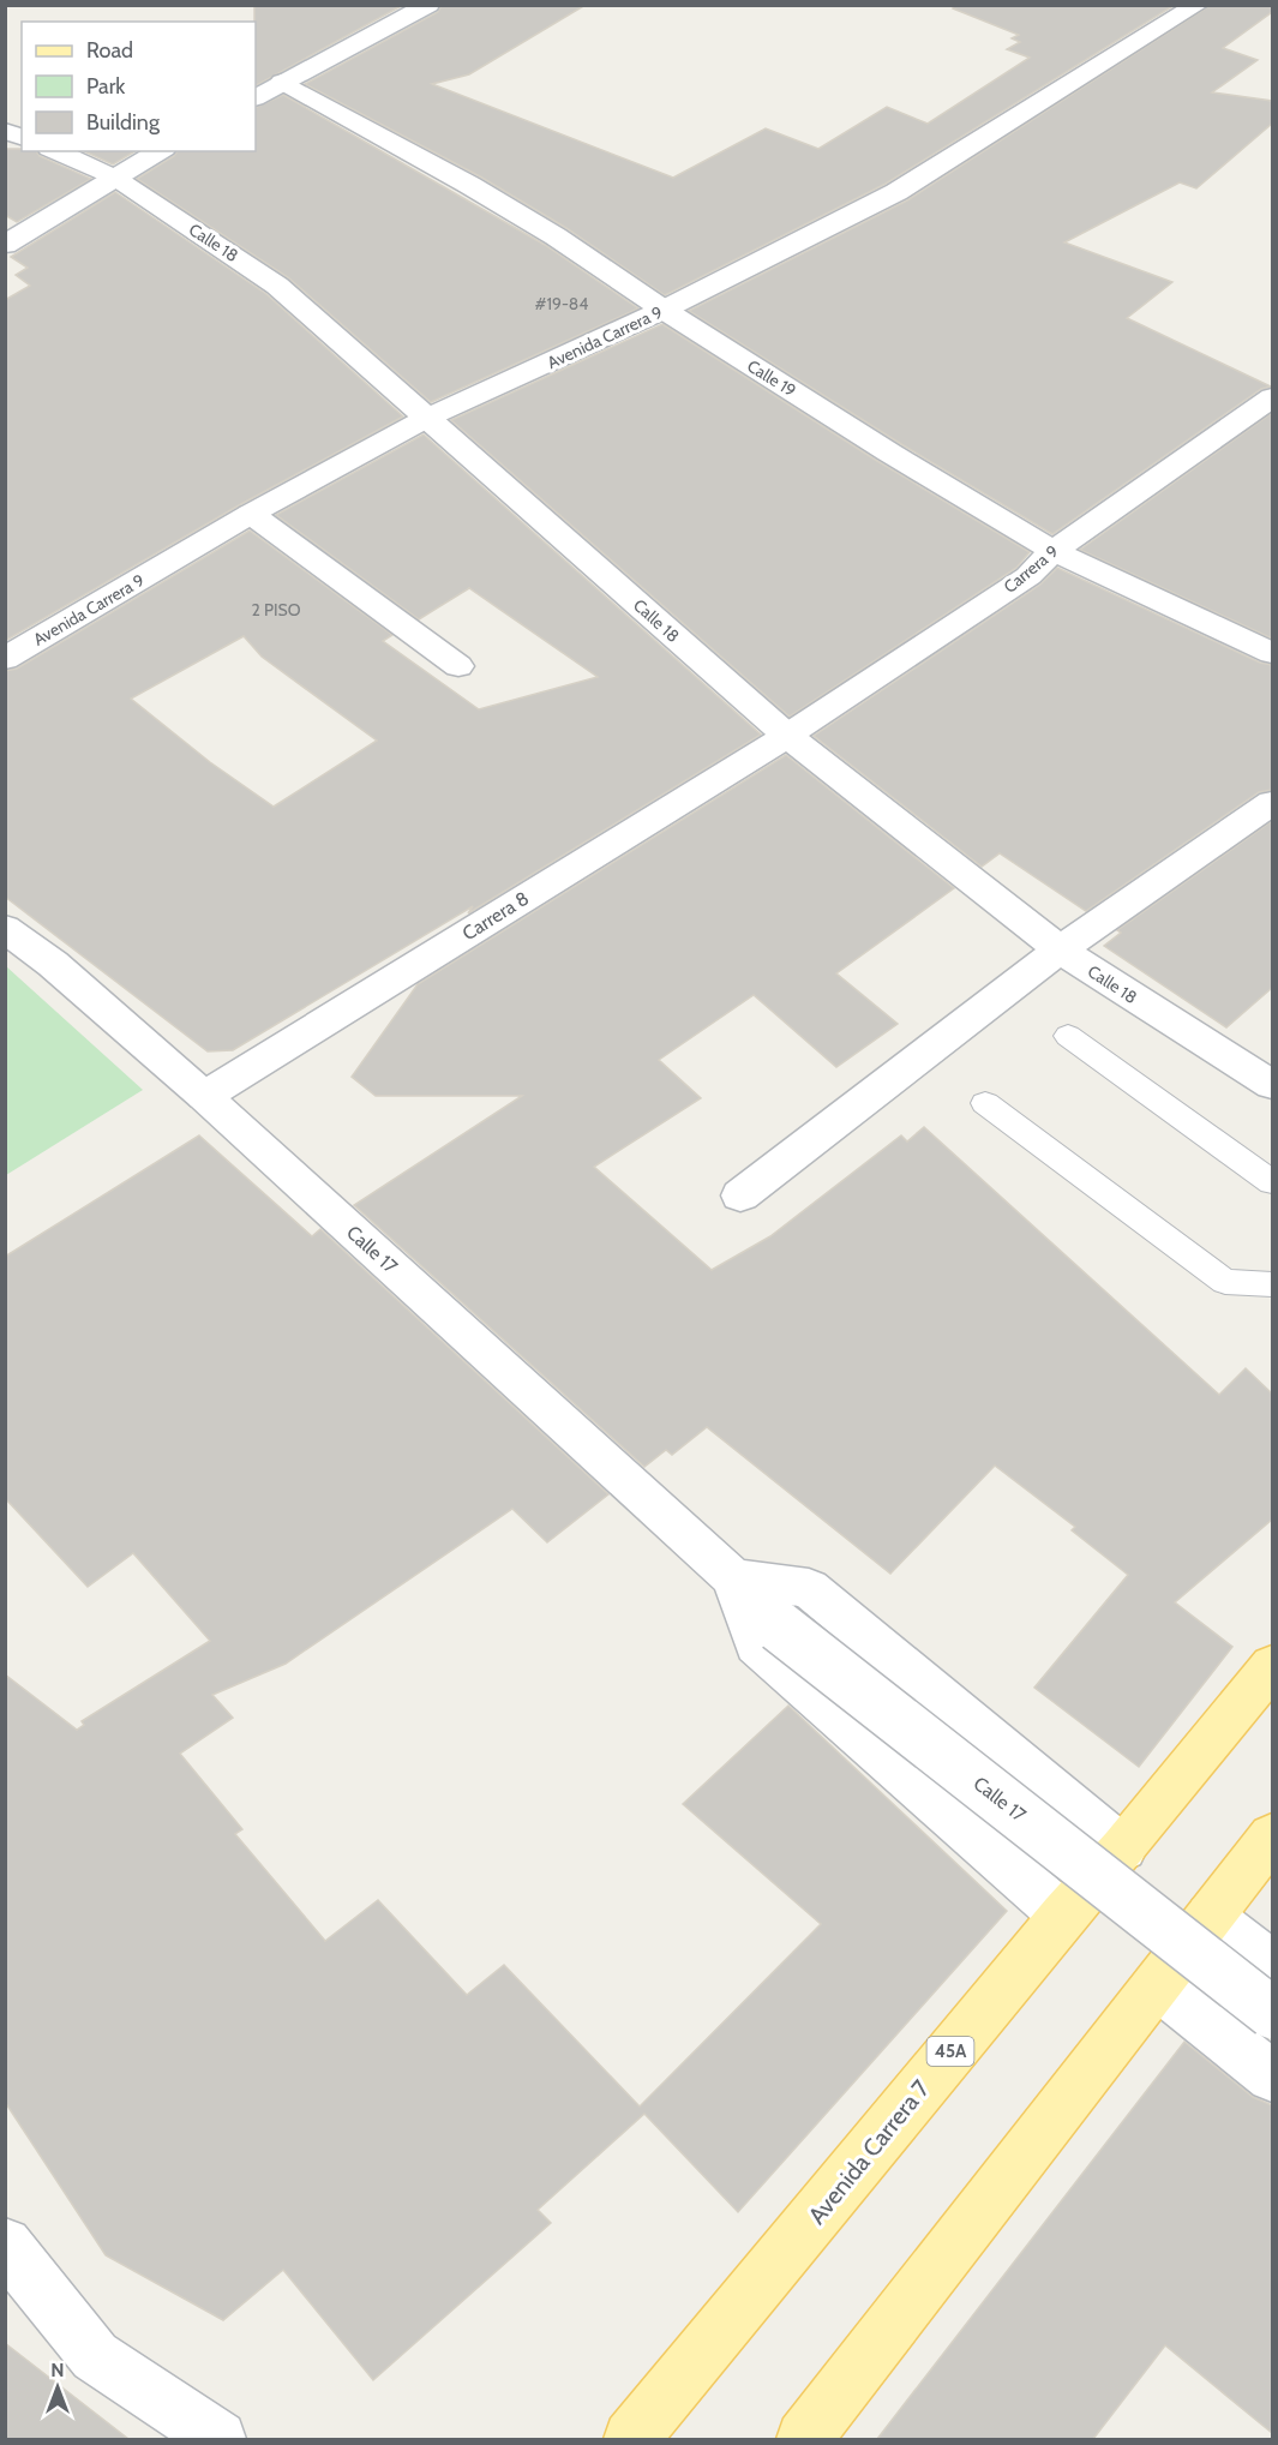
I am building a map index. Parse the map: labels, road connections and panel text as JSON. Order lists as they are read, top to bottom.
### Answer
{
  "streets": {
    "main road": ["45A", "Avenida Carrera 7"],
    "street": [
      "Calle 18",
      "Avenida Carrera 9",
      "Calle 19",
      "Carrera 9",
      "Carrera 8",
      "Calle 17"
    ]
  },
  "crossings": [
    ["Calle 18", "Avenida Carrera 9"],
    ["Calle 18", "Carrera 9"],
    ["Calle 18", "Carrera 8"],
    ["Avenida Carrera 9", "Calle 19"],
    ["Calle 19", "Carrera 9"],
    ["Carrera 9", "Carrera 8"],
    ["Carrera 8", "Calle 17"],
    ["Calle 17", "Avenida Carrera 7"]
  ],
  "house_numbers": ["#19-84", "2 PISO"],
  "legend": ["Road", "Park", "Building"],
  "north": "top"
}
